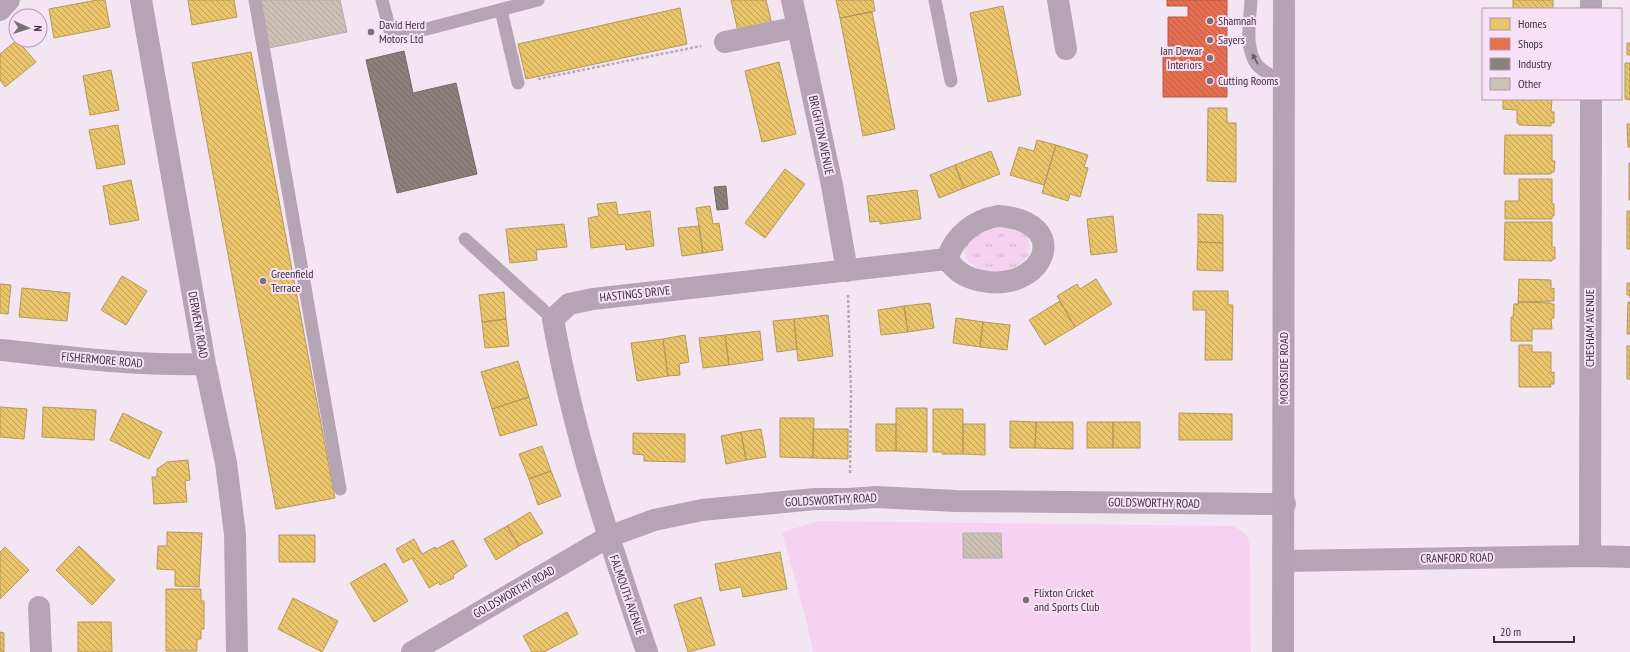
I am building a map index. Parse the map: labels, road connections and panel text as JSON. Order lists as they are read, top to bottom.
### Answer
{
  "streets": {
    "street": [
      "BRIGHTON AVENUE",
      "HASTINGS DRIVE",
      "DERWENT ROAD",
      "CHESHAM AVENUE",
      "FISHERMORE ROAD",
      "MOORSIDE ROAD",
      "GOLDSWORTHY ROAD",
      "CRANFORD ROAD",
      "FALMOUTH AVENUE"
    ]
  },
  "crossings": [
    ["BRIGHTON AVENUE", "HASTINGS DRIVE"],
    ["DERWENT ROAD", "FISHERMORE ROAD"],
    ["CHESHAM AVENUE", "CRANFORD ROAD"],
    ["MOORSIDE ROAD", "GOLDSWORTHY ROAD"],
    ["MOORSIDE ROAD", "CRANFORD ROAD"],
    ["GOLDSWORTHY ROAD", "FALMOUTH AVENUE"]
  ],
  "places": [
    "Shamnah",
    "David Herd Motors Ltd",
    "Sayers",
    "Ian Dewar Interiors",
    "Cutting Rooms",
    "Greenfield Terrace",
    "Flixton Cricket and Sports Club"
  ],
  "legend": [
    "Homes",
    "Shops",
    "Industry",
    "Other"
  ],
  "scale_bar": "20 m",
  "north": "right"
}
